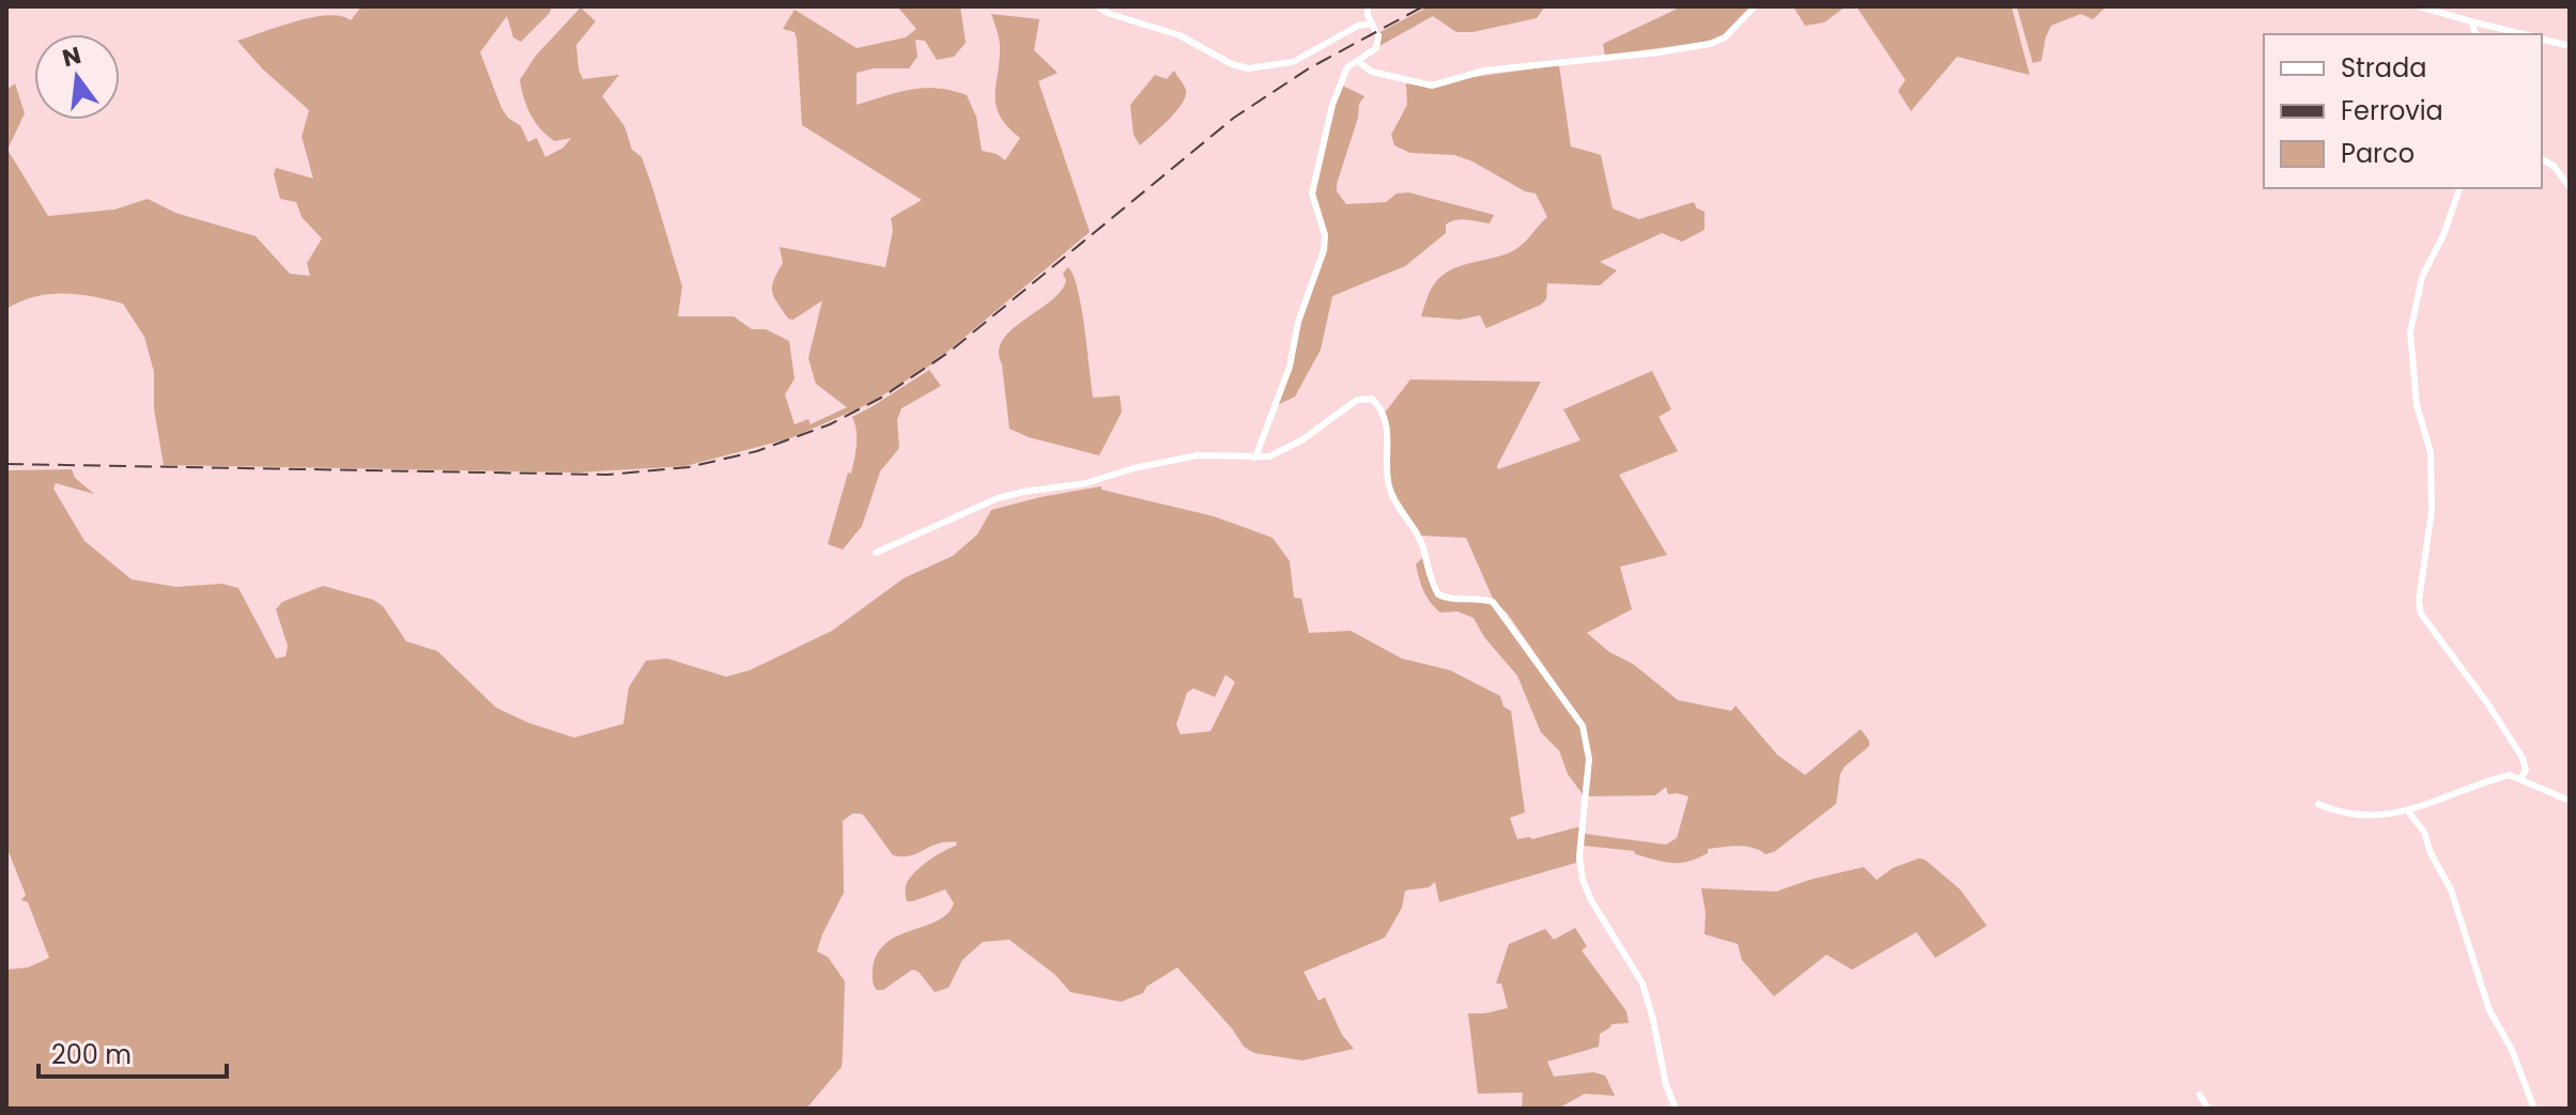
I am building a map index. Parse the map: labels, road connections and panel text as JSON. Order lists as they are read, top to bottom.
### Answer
{
  "legend": ["Strada", "Ferrovia", "Parco"],
  "scale_bar": "200 m",
  "north": "top"
}
